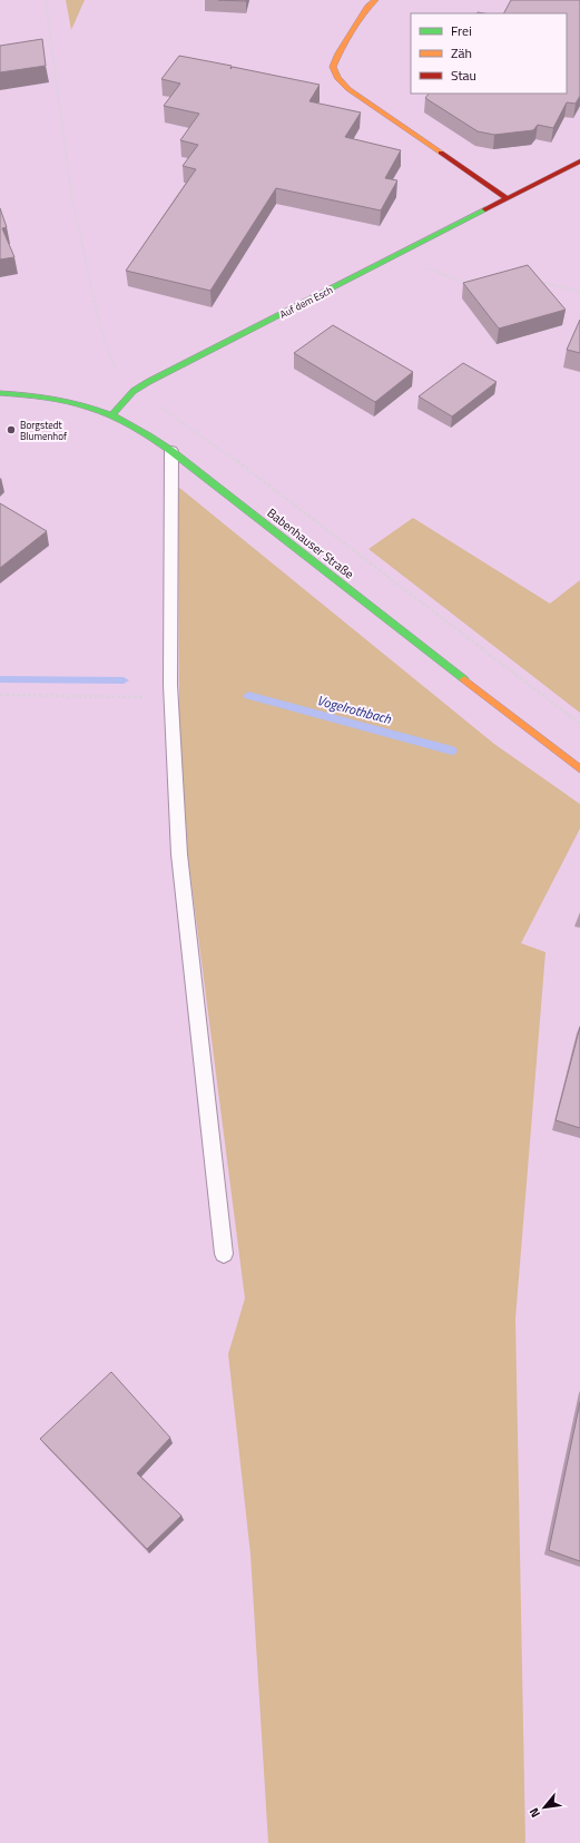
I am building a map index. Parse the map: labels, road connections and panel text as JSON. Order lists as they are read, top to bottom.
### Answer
{
  "streets": {
    "street": ["Auf dem Esch", "Babenhauser Straße"]
  },
  "crossings": [
    ["Auf dem Esch", "Babenhauser Straße"]
  ],
  "water": ["Vogelrothbach"],
  "places": ["Borgstedt Blumenhof"],
  "legend": ["Frei", "Zäh", "Stau"],
  "north": "bottom left"
}
